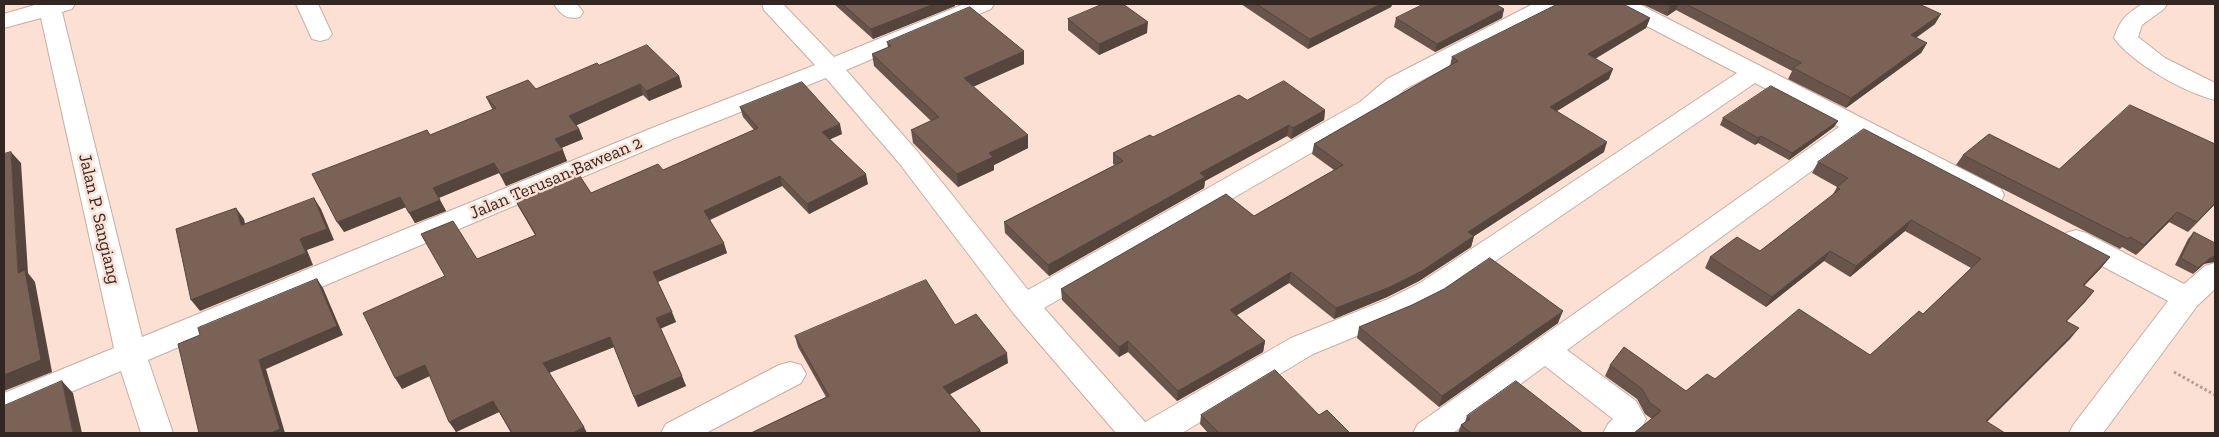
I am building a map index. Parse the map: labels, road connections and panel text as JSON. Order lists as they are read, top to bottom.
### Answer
{
  "streets": {
    "street": ["Jalan Terusan Bawean 2", "Jalan P. Sangiang"]
  },
  "crossings": [
    ["Jalan Terusan Bawean 2", "Jalan P. Sangiang"]
  ]
}
